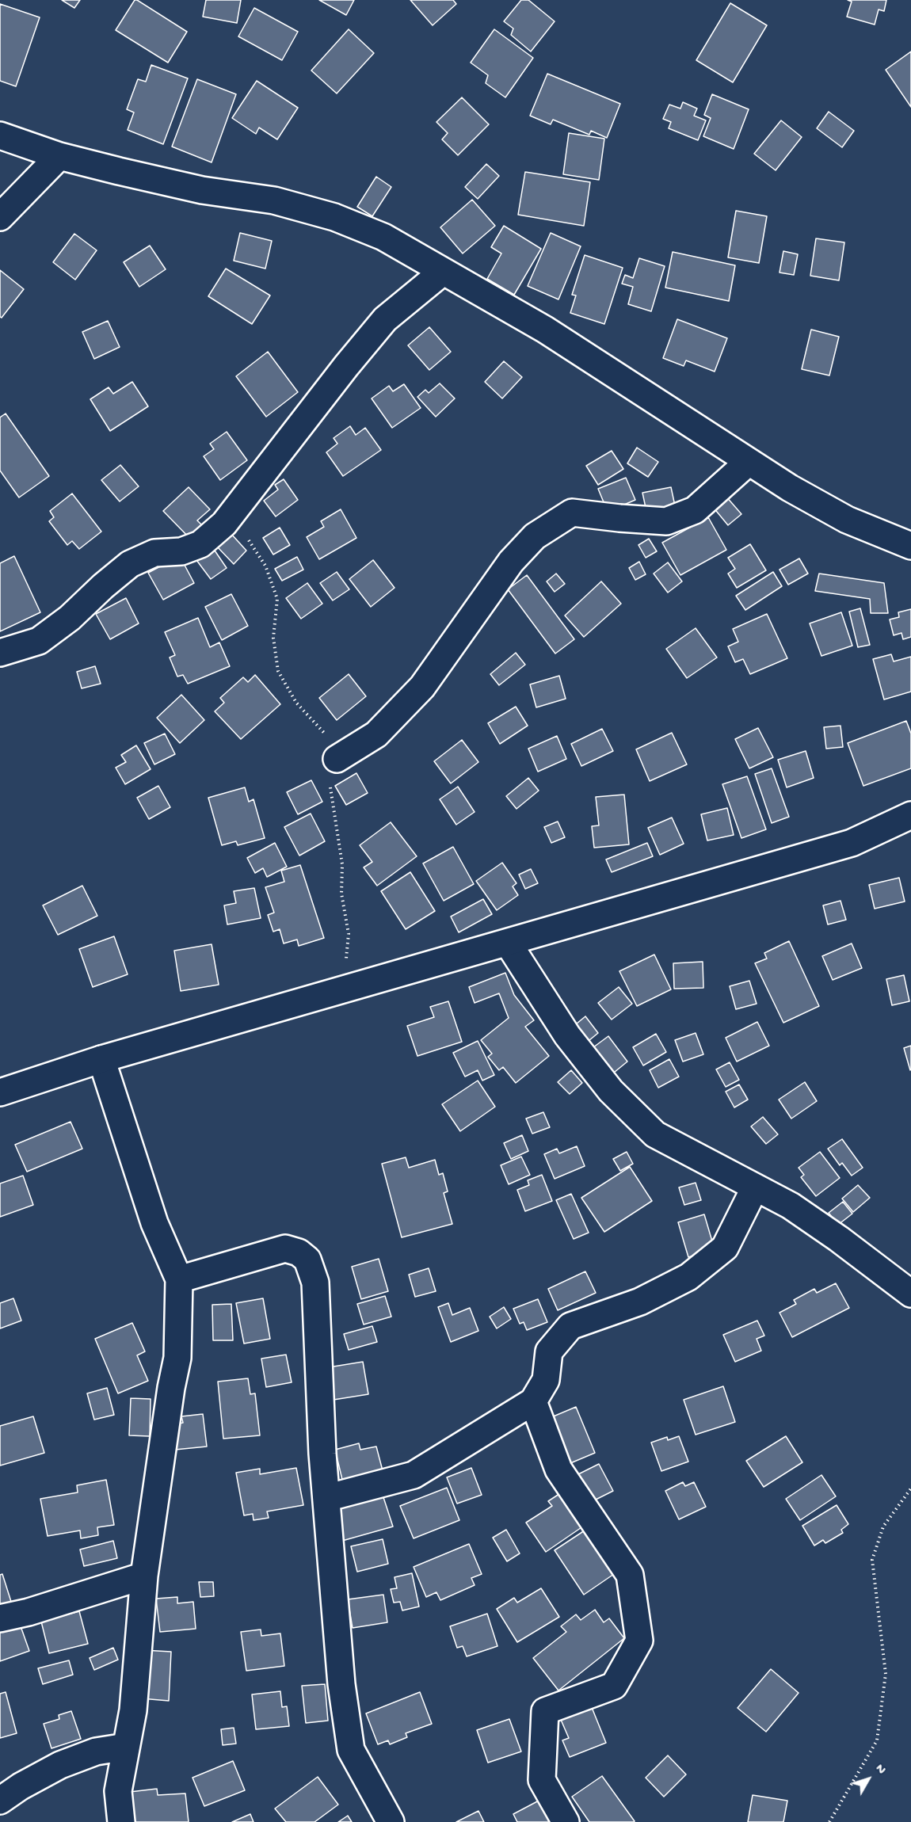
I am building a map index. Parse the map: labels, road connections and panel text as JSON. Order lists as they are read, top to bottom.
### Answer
{
  "north": "top right"
}
